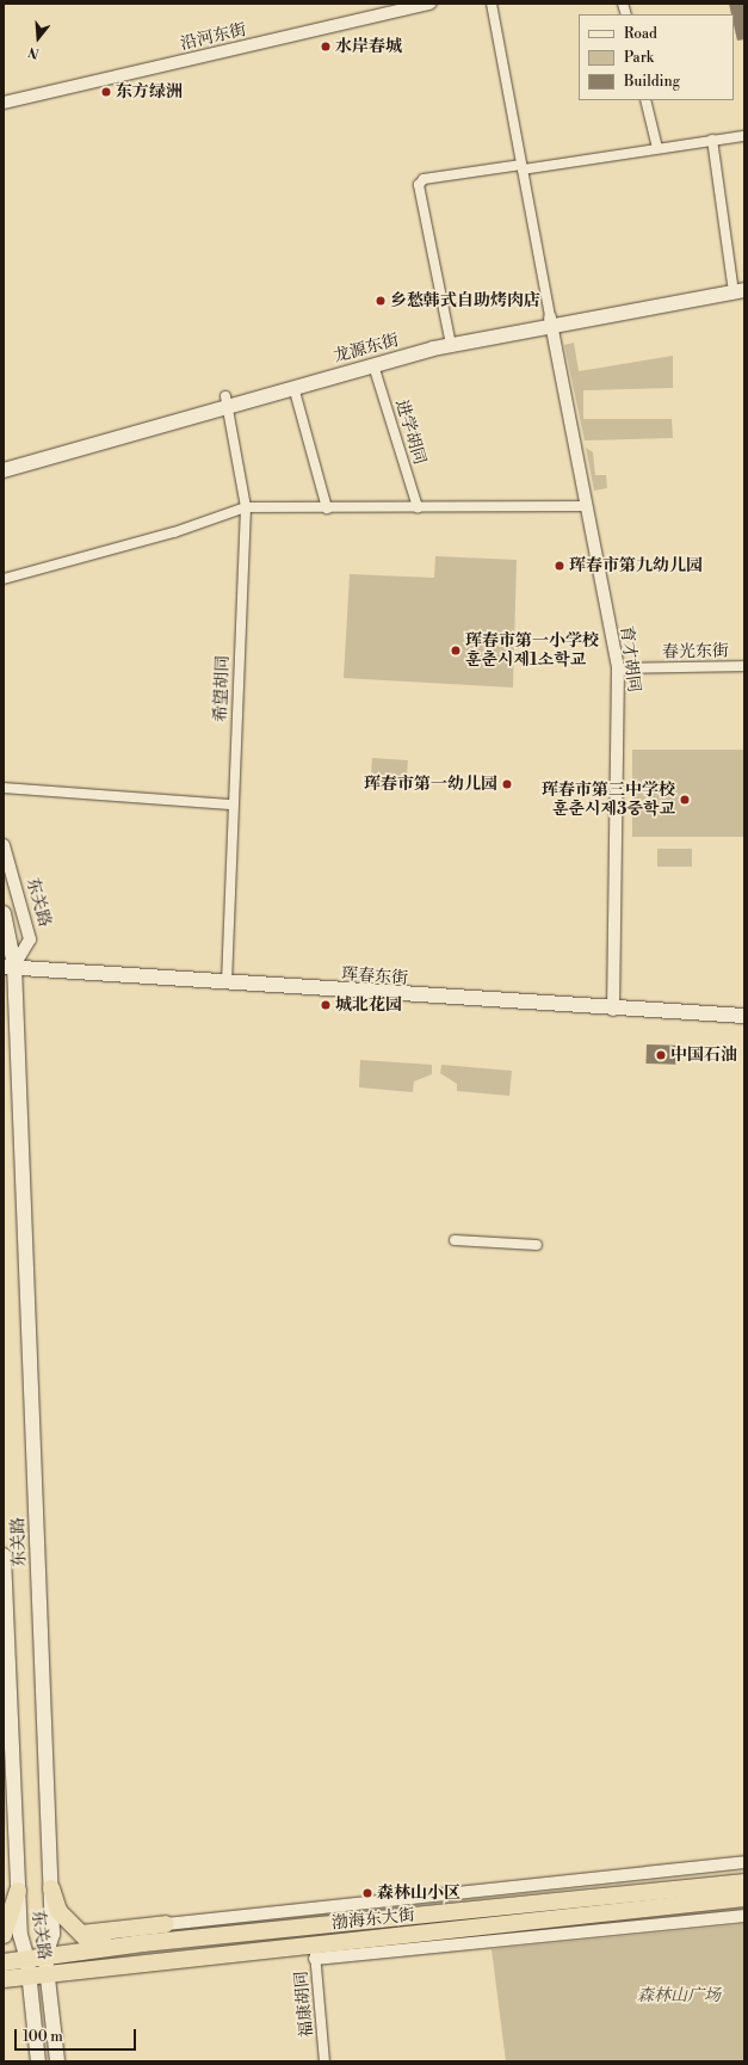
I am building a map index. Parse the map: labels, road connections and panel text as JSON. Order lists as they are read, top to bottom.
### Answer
{
  "streets": {
    "highway": ["渤海东大街"],
    "main road": ["龙源东街", "东关路", "珲春东街"],
    "street": [
      "沿河东街",
      "进学胡同",
      "春光东街",
      "育才胡同",
      "希望胡同",
      "福康胡同"
    ]
  },
  "crossings": [
    ["龙源东街", "进学胡同"],
    ["龙源东街", "育才胡同"],
    ["龙源东街", "希望胡同"],
    ["春光东街", "育才胡同"],
    ["育才胡同", "珲春东街"],
    ["希望胡同", "珲春东街"],
    ["东关路", "珲春东街"],
    ["东关路", "渤海东大街"],
    ["渤海东大街", "福康胡同"]
  ],
  "parks": ["森林山广场"],
  "places": [
    "水岸春城",
    "东方绿洲",
    "乡愁韩式自助烤肉店",
    "珲春市第九幼儿园",
    "珲春市第一小学校 훈춘시제1소학교",
    "珲春市第一幼儿园",
    "珲春市第三中学校 훈춘시제3중학교",
    "城北花园",
    "中国石油",
    "森林山小区"
  ],
  "legend": ["Road", "Park", "Building"],
  "scale_bar": "100 m",
  "north": "bottom"
}
